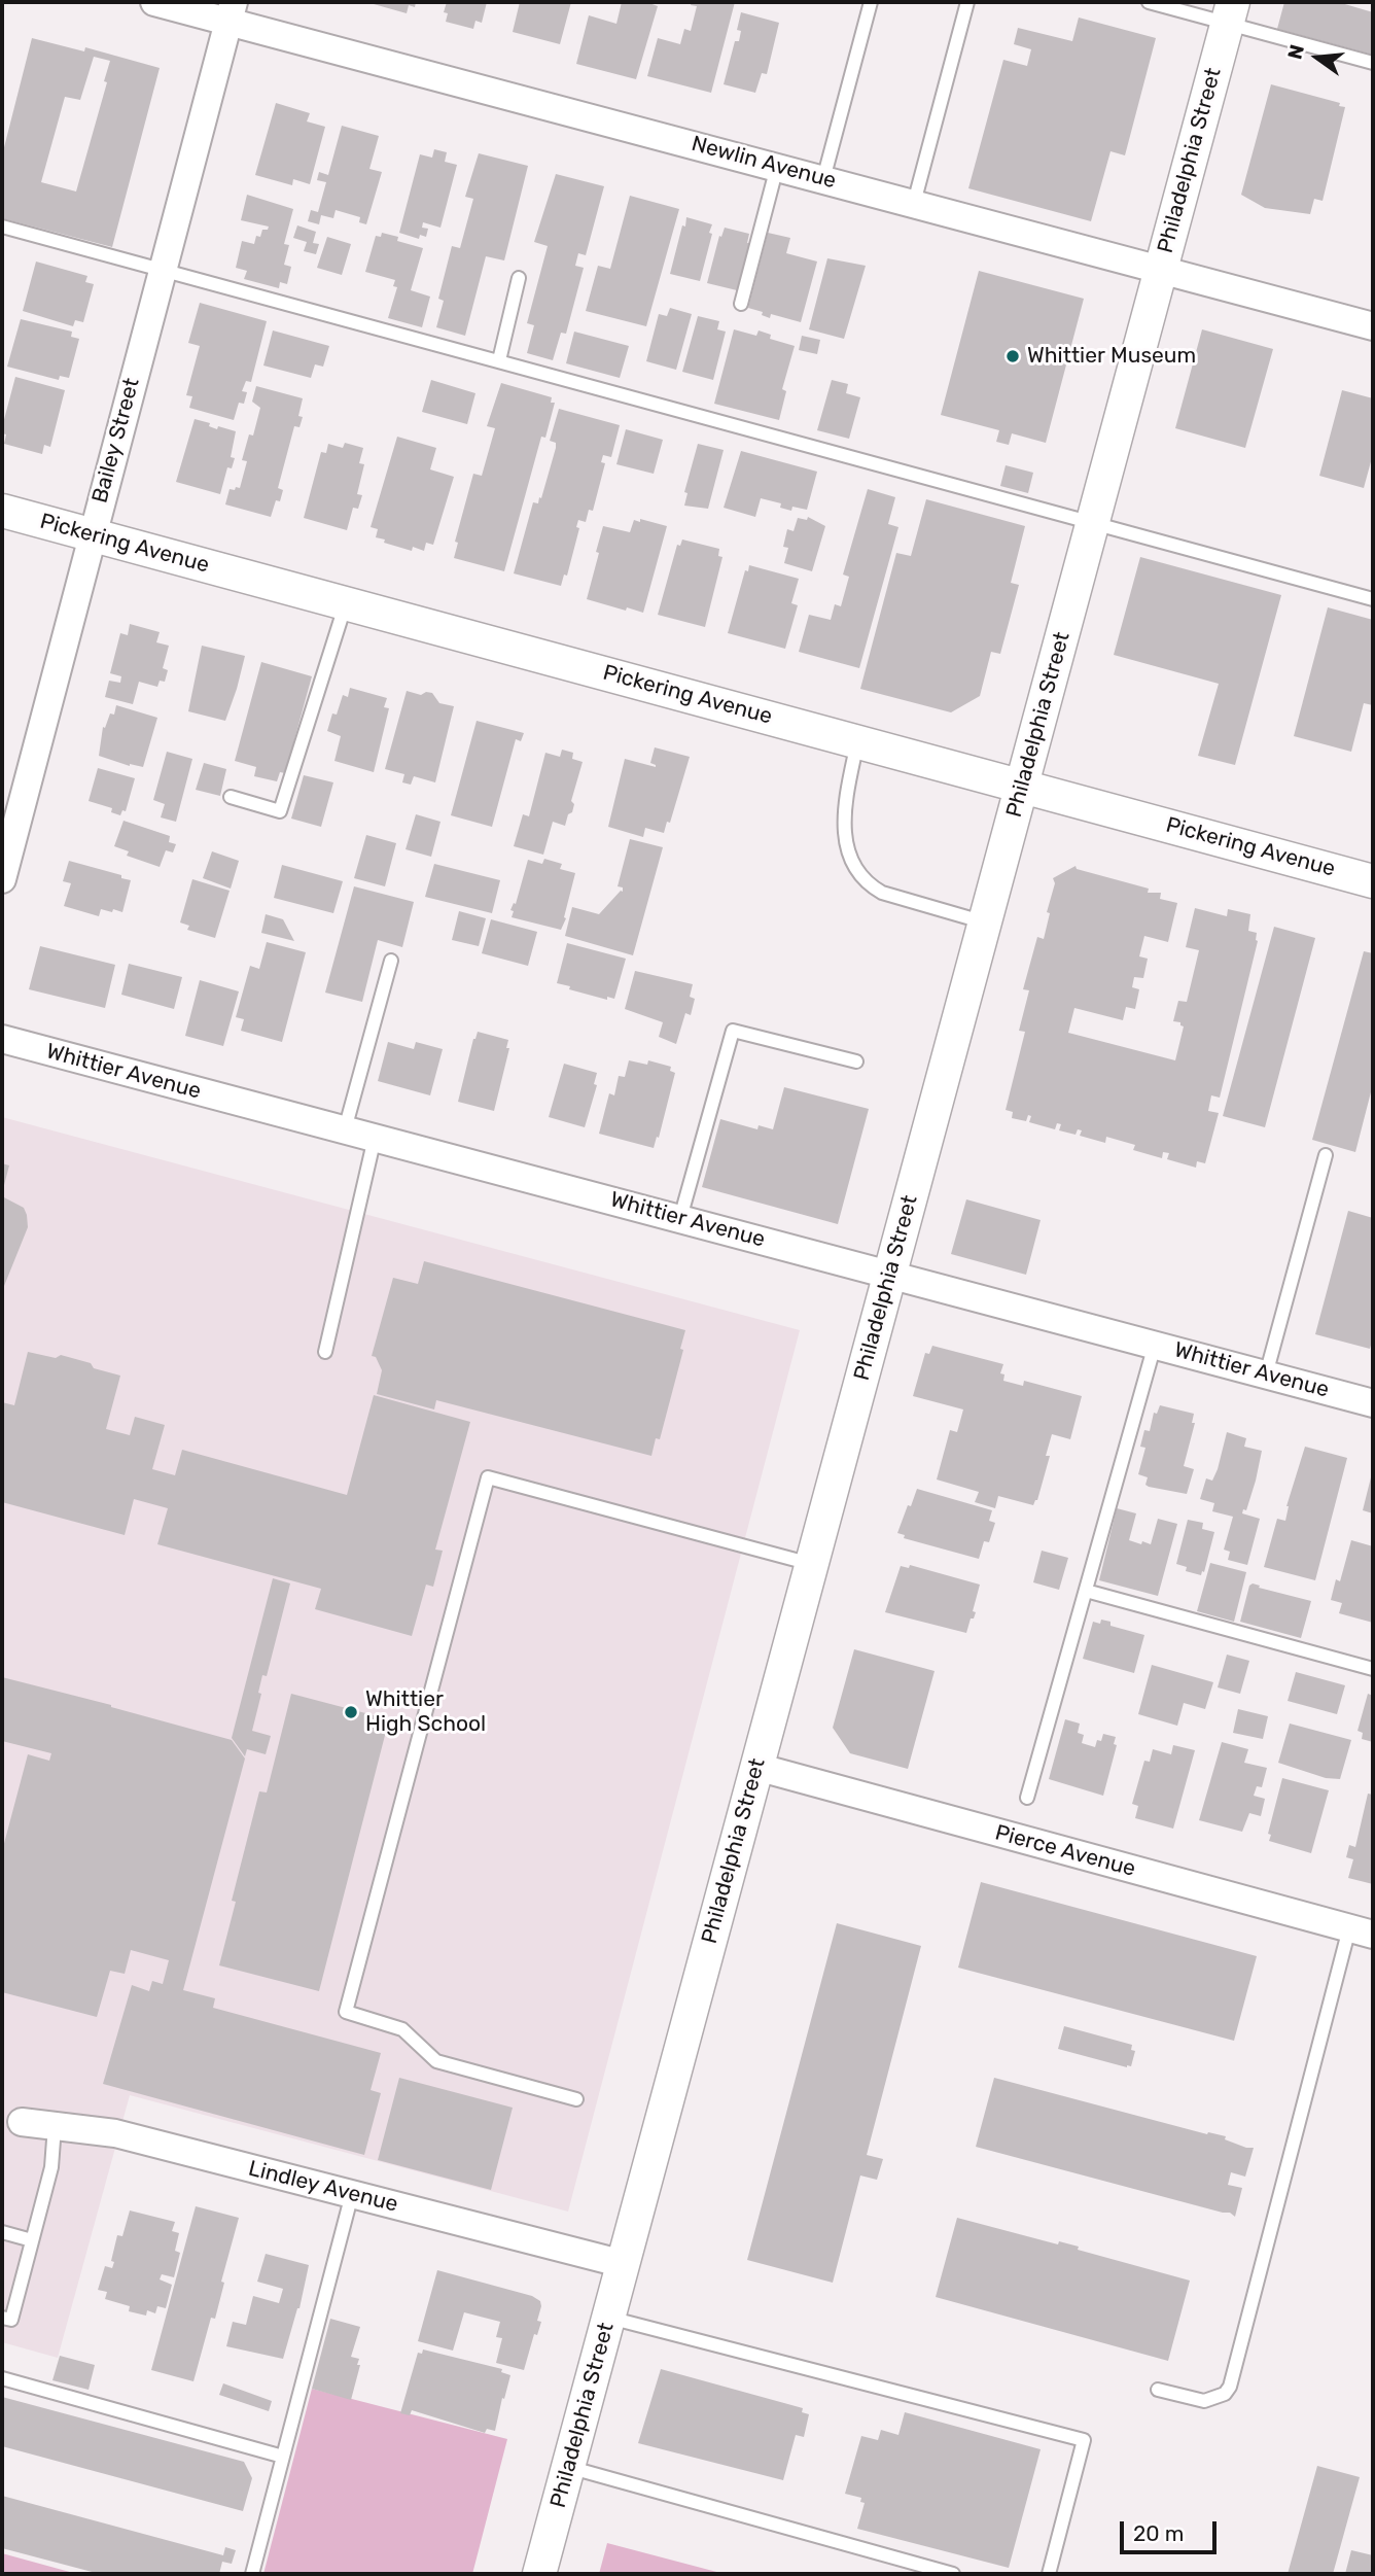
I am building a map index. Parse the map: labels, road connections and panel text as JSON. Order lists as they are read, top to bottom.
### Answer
{
  "streets": {
    "street": [
      "Philadelphia Street",
      "Newlin Avenue",
      "Bailey Street",
      "Pickering Avenue",
      "Whittier Avenue",
      "Pierce Avenue",
      "Lindley Avenue"
    ]
  },
  "crossings": [
    ["Philadelphia Street", "Newlin Avenue"],
    ["Philadelphia Street", "Pickering Avenue"],
    ["Philadelphia Street", "Whittier Avenue"],
    ["Philadelphia Street", "Pierce Avenue"],
    ["Philadelphia Street", "Lindley Avenue"],
    ["Newlin Avenue", "Bailey Street"],
    ["Bailey Street", "Pickering Avenue"]
  ],
  "places": ["Whittier Museum", "Whittier High School"],
  "scale_bar": "20 m",
  "north": "left"
}
